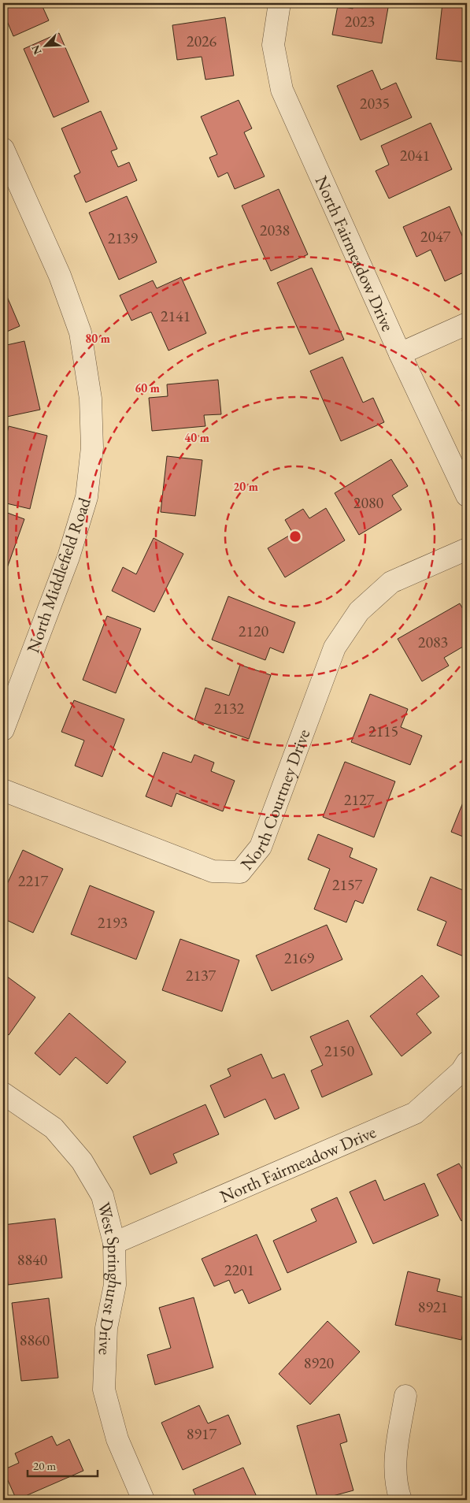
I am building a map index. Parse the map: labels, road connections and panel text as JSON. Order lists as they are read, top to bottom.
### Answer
{
  "streets": {
    "street": [
      "North Fairmeadow Drive",
      "North Middlefield Road",
      "North Courtney Drive",
      "West Springhurst Drive"
    ]
  },
  "crossings": [
    ["North Fairmeadow Drive", "West Springhurst Drive"]
  ],
  "house_numbers": [
    "2023",
    "2026",
    "2035",
    "2041",
    "2038",
    "2047",
    "2139",
    "2141",
    "2080",
    "2120",
    "2083",
    "2132",
    "2115",
    "2127",
    "2217",
    "2157",
    "2193",
    "2169",
    "2137",
    "2150",
    "8840",
    "2201",
    "8921",
    "8860",
    "8920",
    "8917"
  ],
  "scale_bar": "20 m",
  "north": "bottom left",
  "rings": [
    "80 m",
    "60 m",
    "40 m",
    "20 m"
  ]
}
